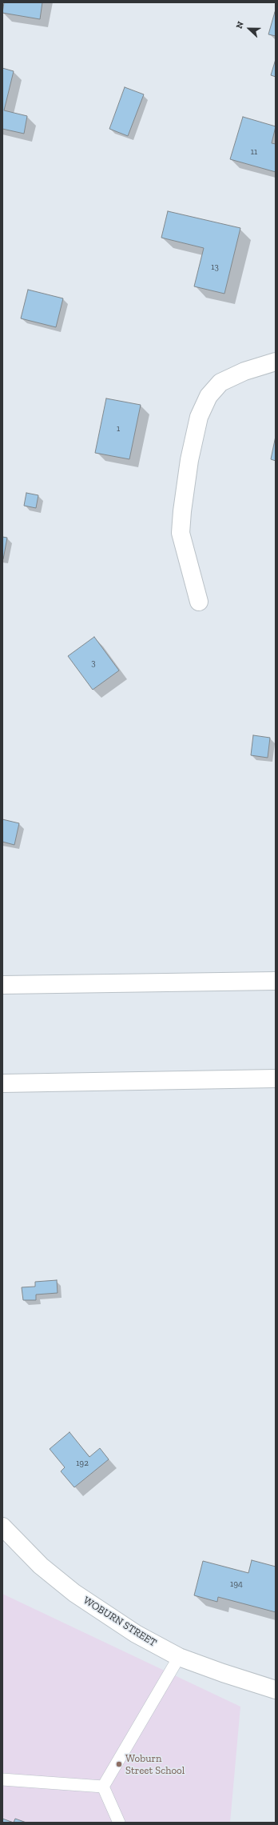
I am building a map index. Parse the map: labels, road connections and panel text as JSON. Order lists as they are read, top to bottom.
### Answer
{
  "streets": {
    "main road": ["WOBURN STREET"]
  },
  "places": ["Woburn Street School"],
  "house_numbers": [
    "11",
    "13",
    "1",
    "3",
    "192",
    "194"
  ],
  "north": "left"
}
